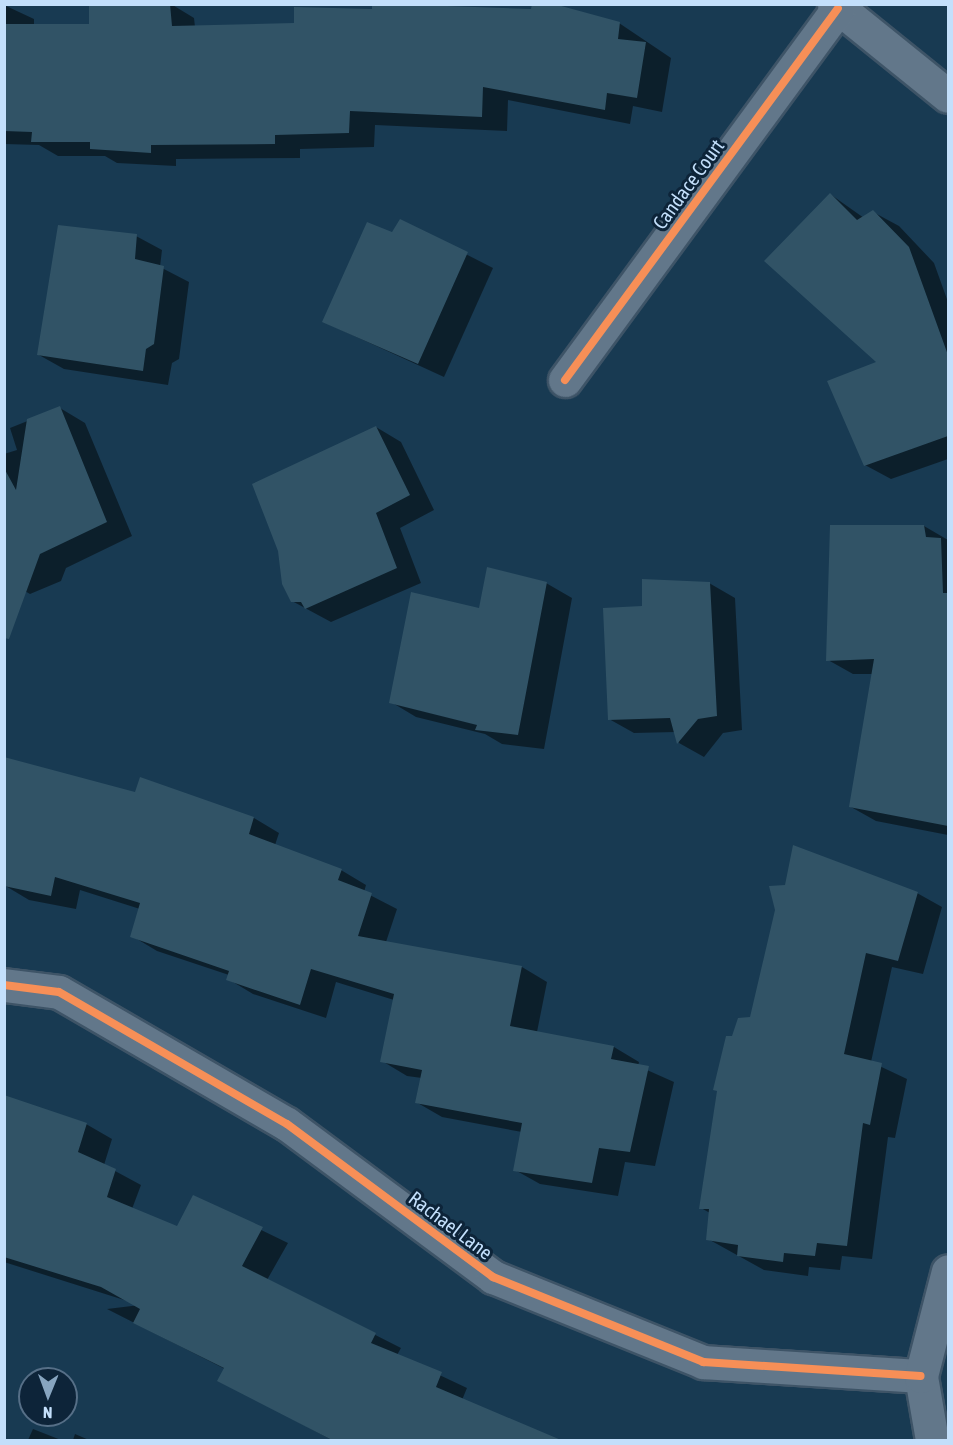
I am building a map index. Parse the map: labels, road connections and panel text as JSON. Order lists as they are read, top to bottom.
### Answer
{
  "streets": {
    "street": ["Candace Court", "Rachael Lane"]
  },
  "north": "bottom"
}
